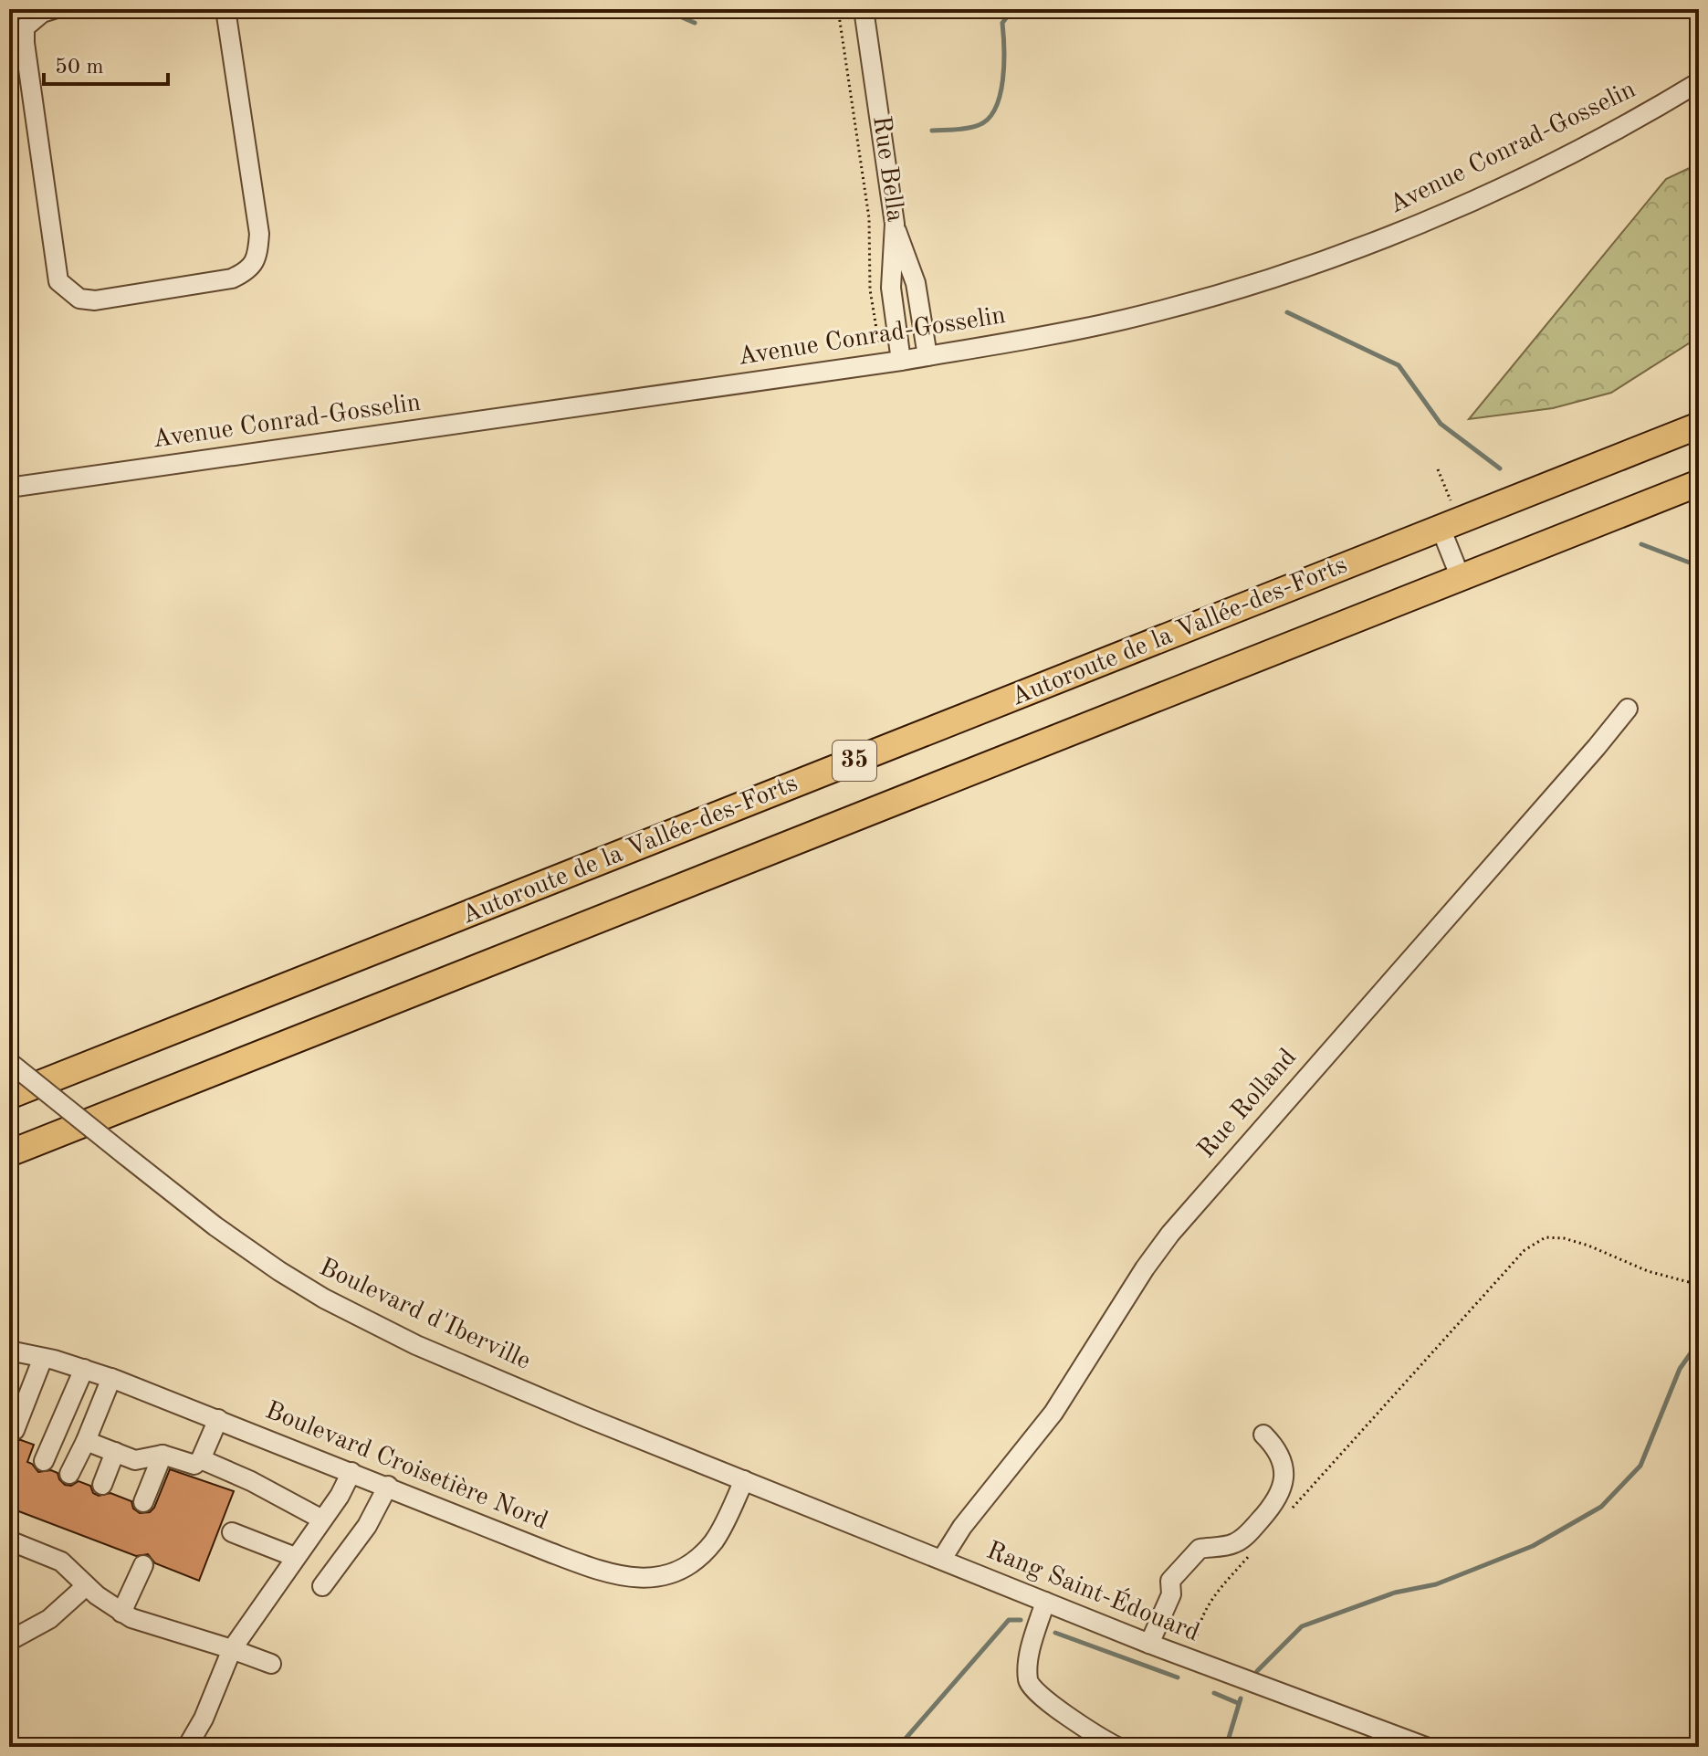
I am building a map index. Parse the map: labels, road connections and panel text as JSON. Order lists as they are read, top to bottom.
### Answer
{
  "streets": {
    "highway": ["Autoroute de la Vallée-des-Forts", "35"],
    "street": [
      "Avenue Conrad-Gosselin",
      "Rue Bella",
      "Rue Rolland",
      "Boulevard d'Iberville",
      "Boulevard Croisetière Nord",
      "Rang Saint-Édouard"
    ]
  },
  "crossings": [
    ["Avenue Conrad-Gosselin", "Rue Bella"],
    ["Rue Rolland", "Rang Saint-Édouard"],
    ["Boulevard d'Iberville", "Boulevard Croisetière Nord"],
    ["Boulevard d'Iberville", "Rang Saint-Édouard"],
    ["Boulevard Croisetière Nord", "Rang Saint-Édouard"]
  ],
  "scale_bar": "50 m"
}
